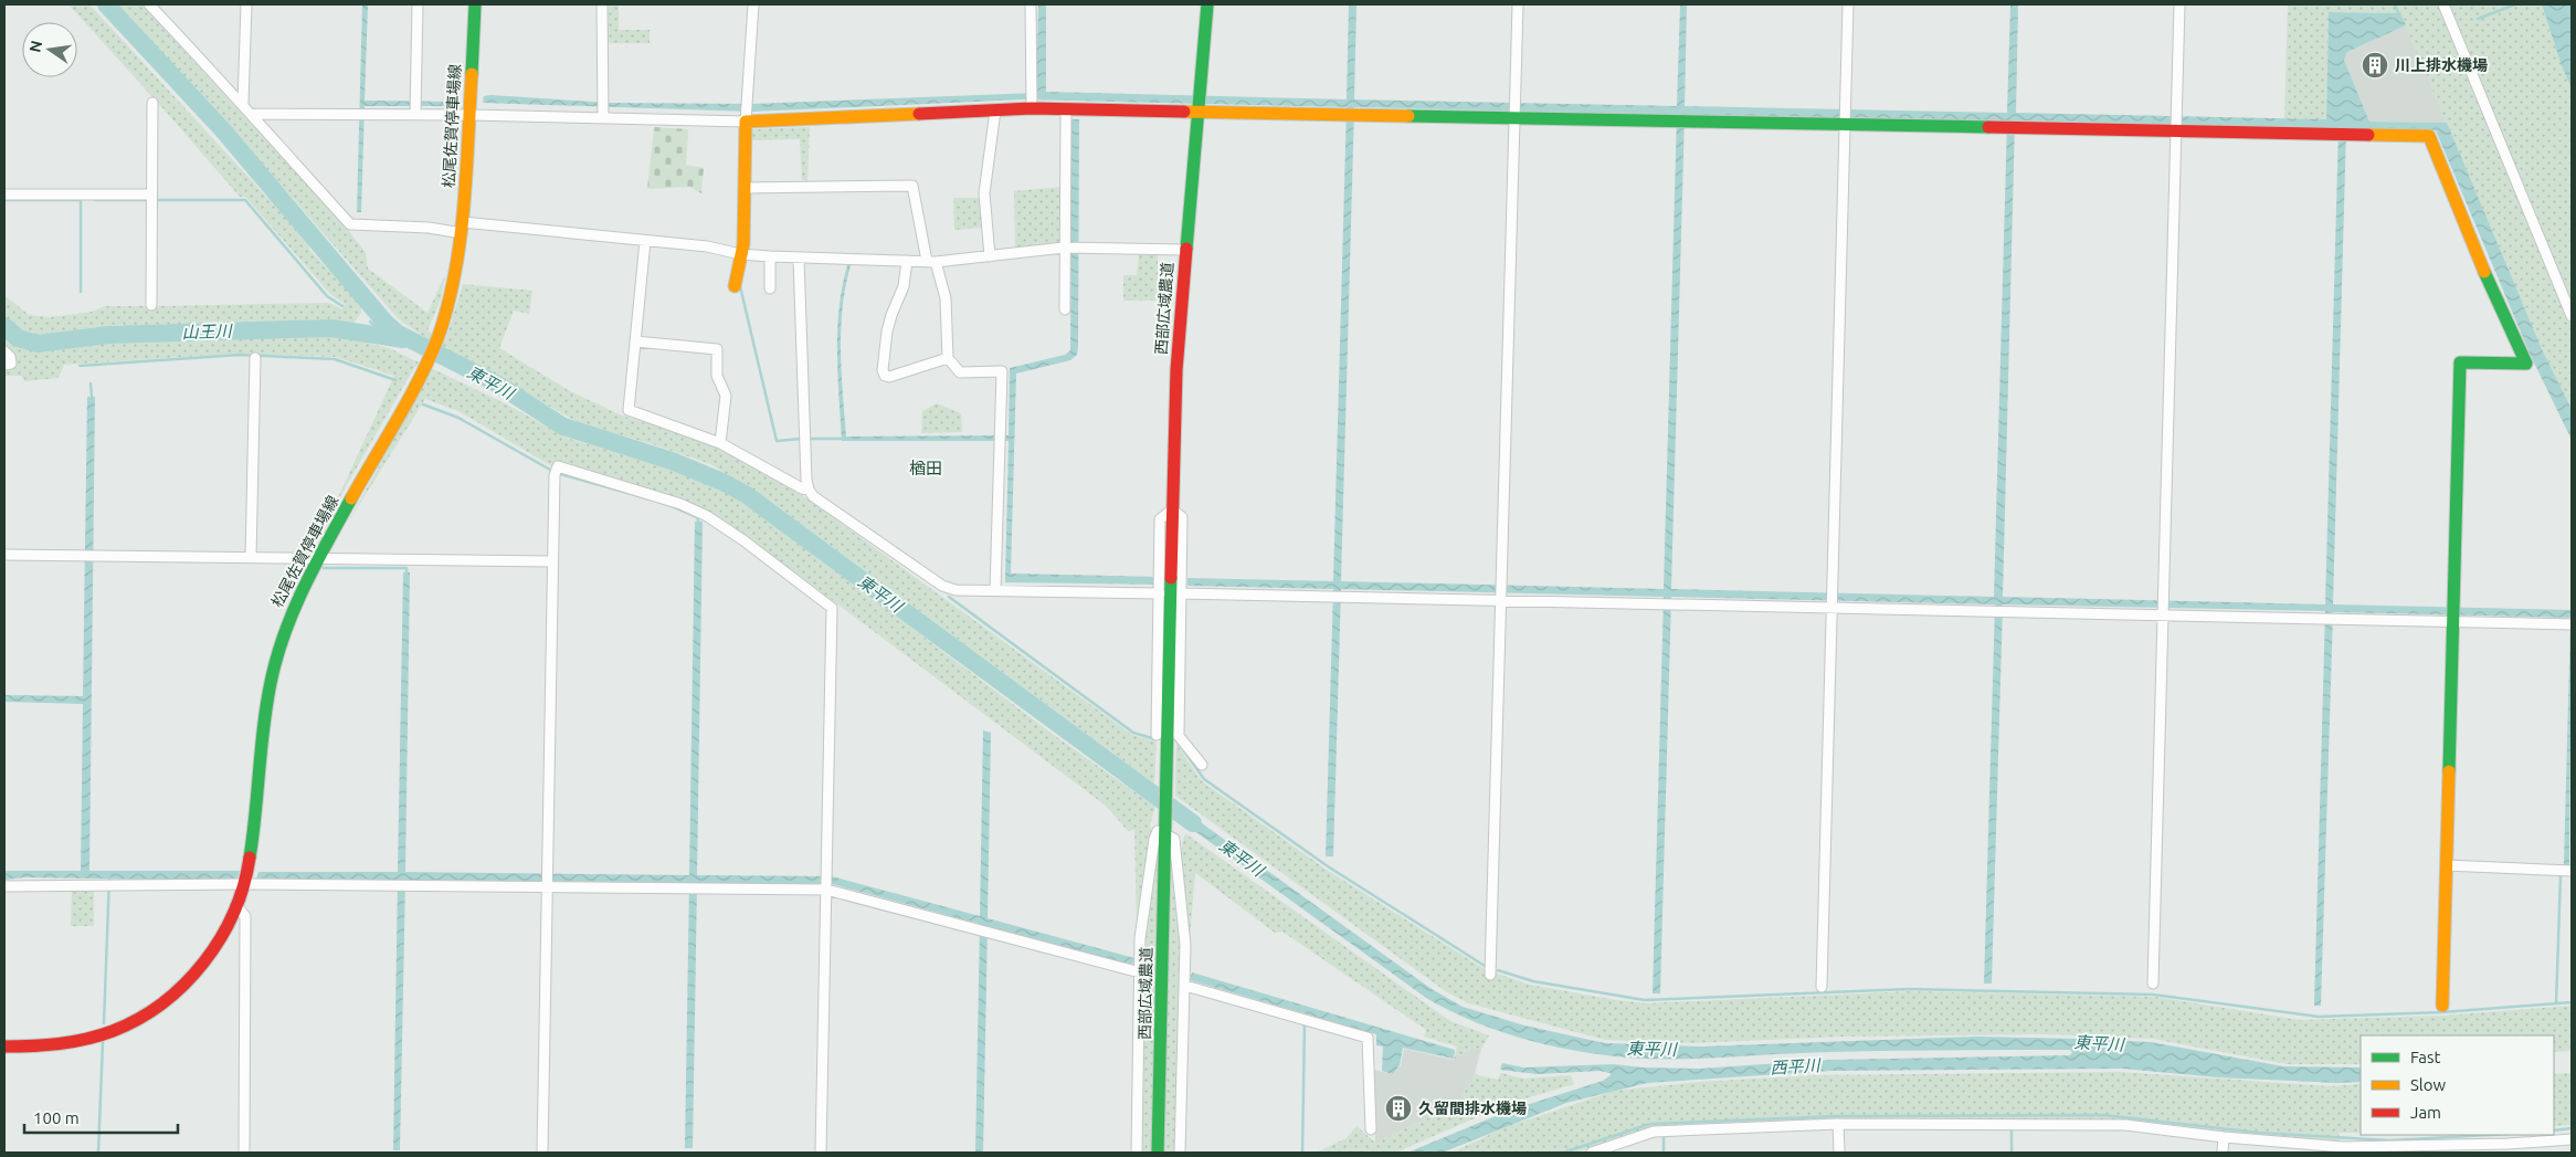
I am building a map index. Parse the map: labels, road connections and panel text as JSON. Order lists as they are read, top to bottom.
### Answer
{
  "streets": {
    "street": ["松尾佐賀停車場線", "西部広域農道"]
  },
  "districts": ["楢田"],
  "water": ["山王川", "東平川", "西平川"],
  "places": {
    "building": ["川上排水機場", "久留間排水機場"]
  },
  "legend": ["Fast", "Slow", "Jam"],
  "scale_bar": "100 m",
  "north": "left"
}
